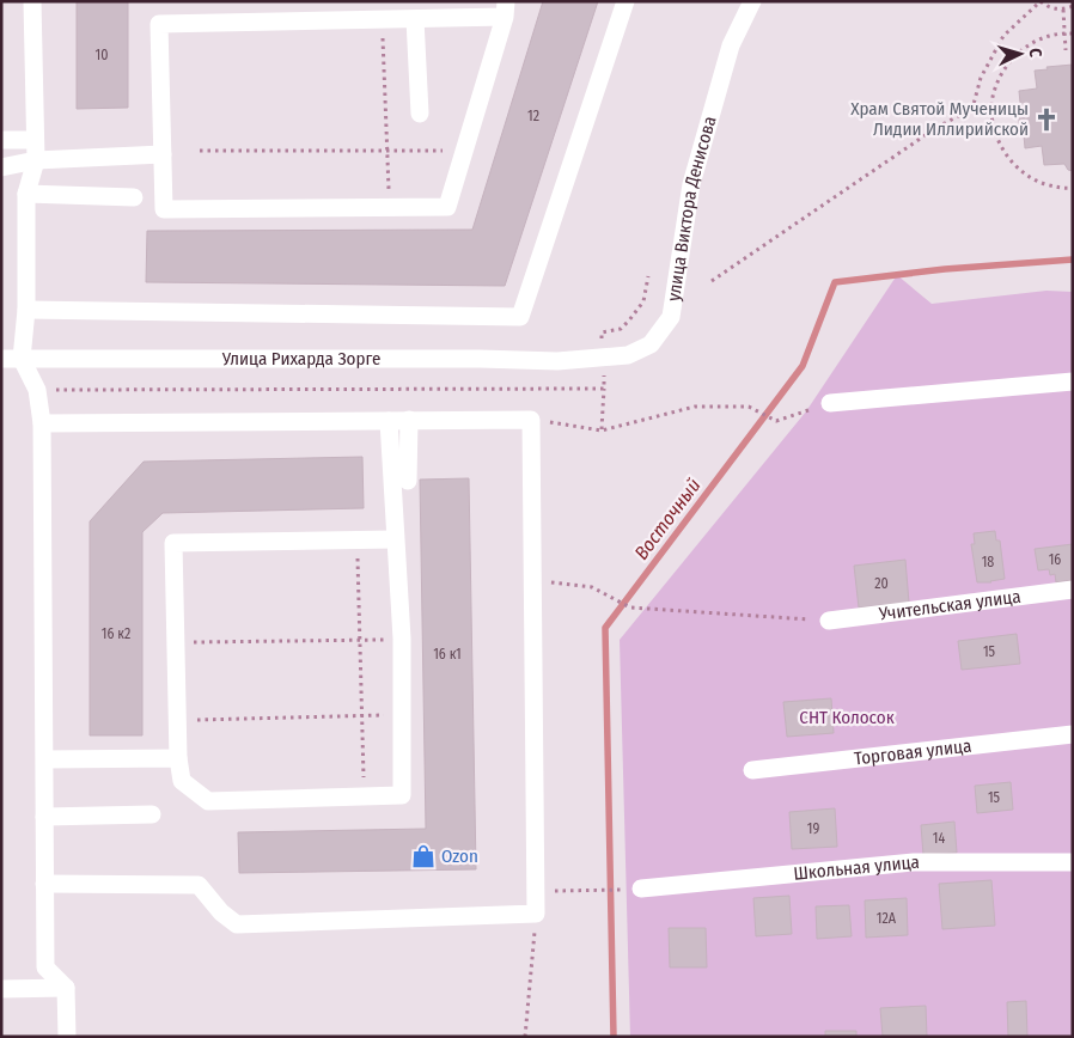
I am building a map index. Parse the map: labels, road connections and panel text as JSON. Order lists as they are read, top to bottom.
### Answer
{
  "streets": {
    "street": [
      "улица Виктора Денисова",
      "Улица Рихарда Зорге",
      "Учительская улица",
      "Торговая улица",
      "Школьная улица"
    ]
  },
  "crossings": [
    ["улица Виктора Денисова", "Улица Рихарда Зорге"]
  ],
  "water": ["Восточный"],
  "parks": ["СНТ Колосок"],
  "places": {
    "church": ["Храм Святой Мученицы Лидии Иллирийской"],
    "shop": ["Ozon"]
  },
  "house_numbers": [
    "10",
    "12",
    "16",
    "18",
    "20",
    "16 к2",
    "15",
    "16 к1",
    "15",
    "19",
    "14",
    "12А"
  ],
  "north": "right"
}
